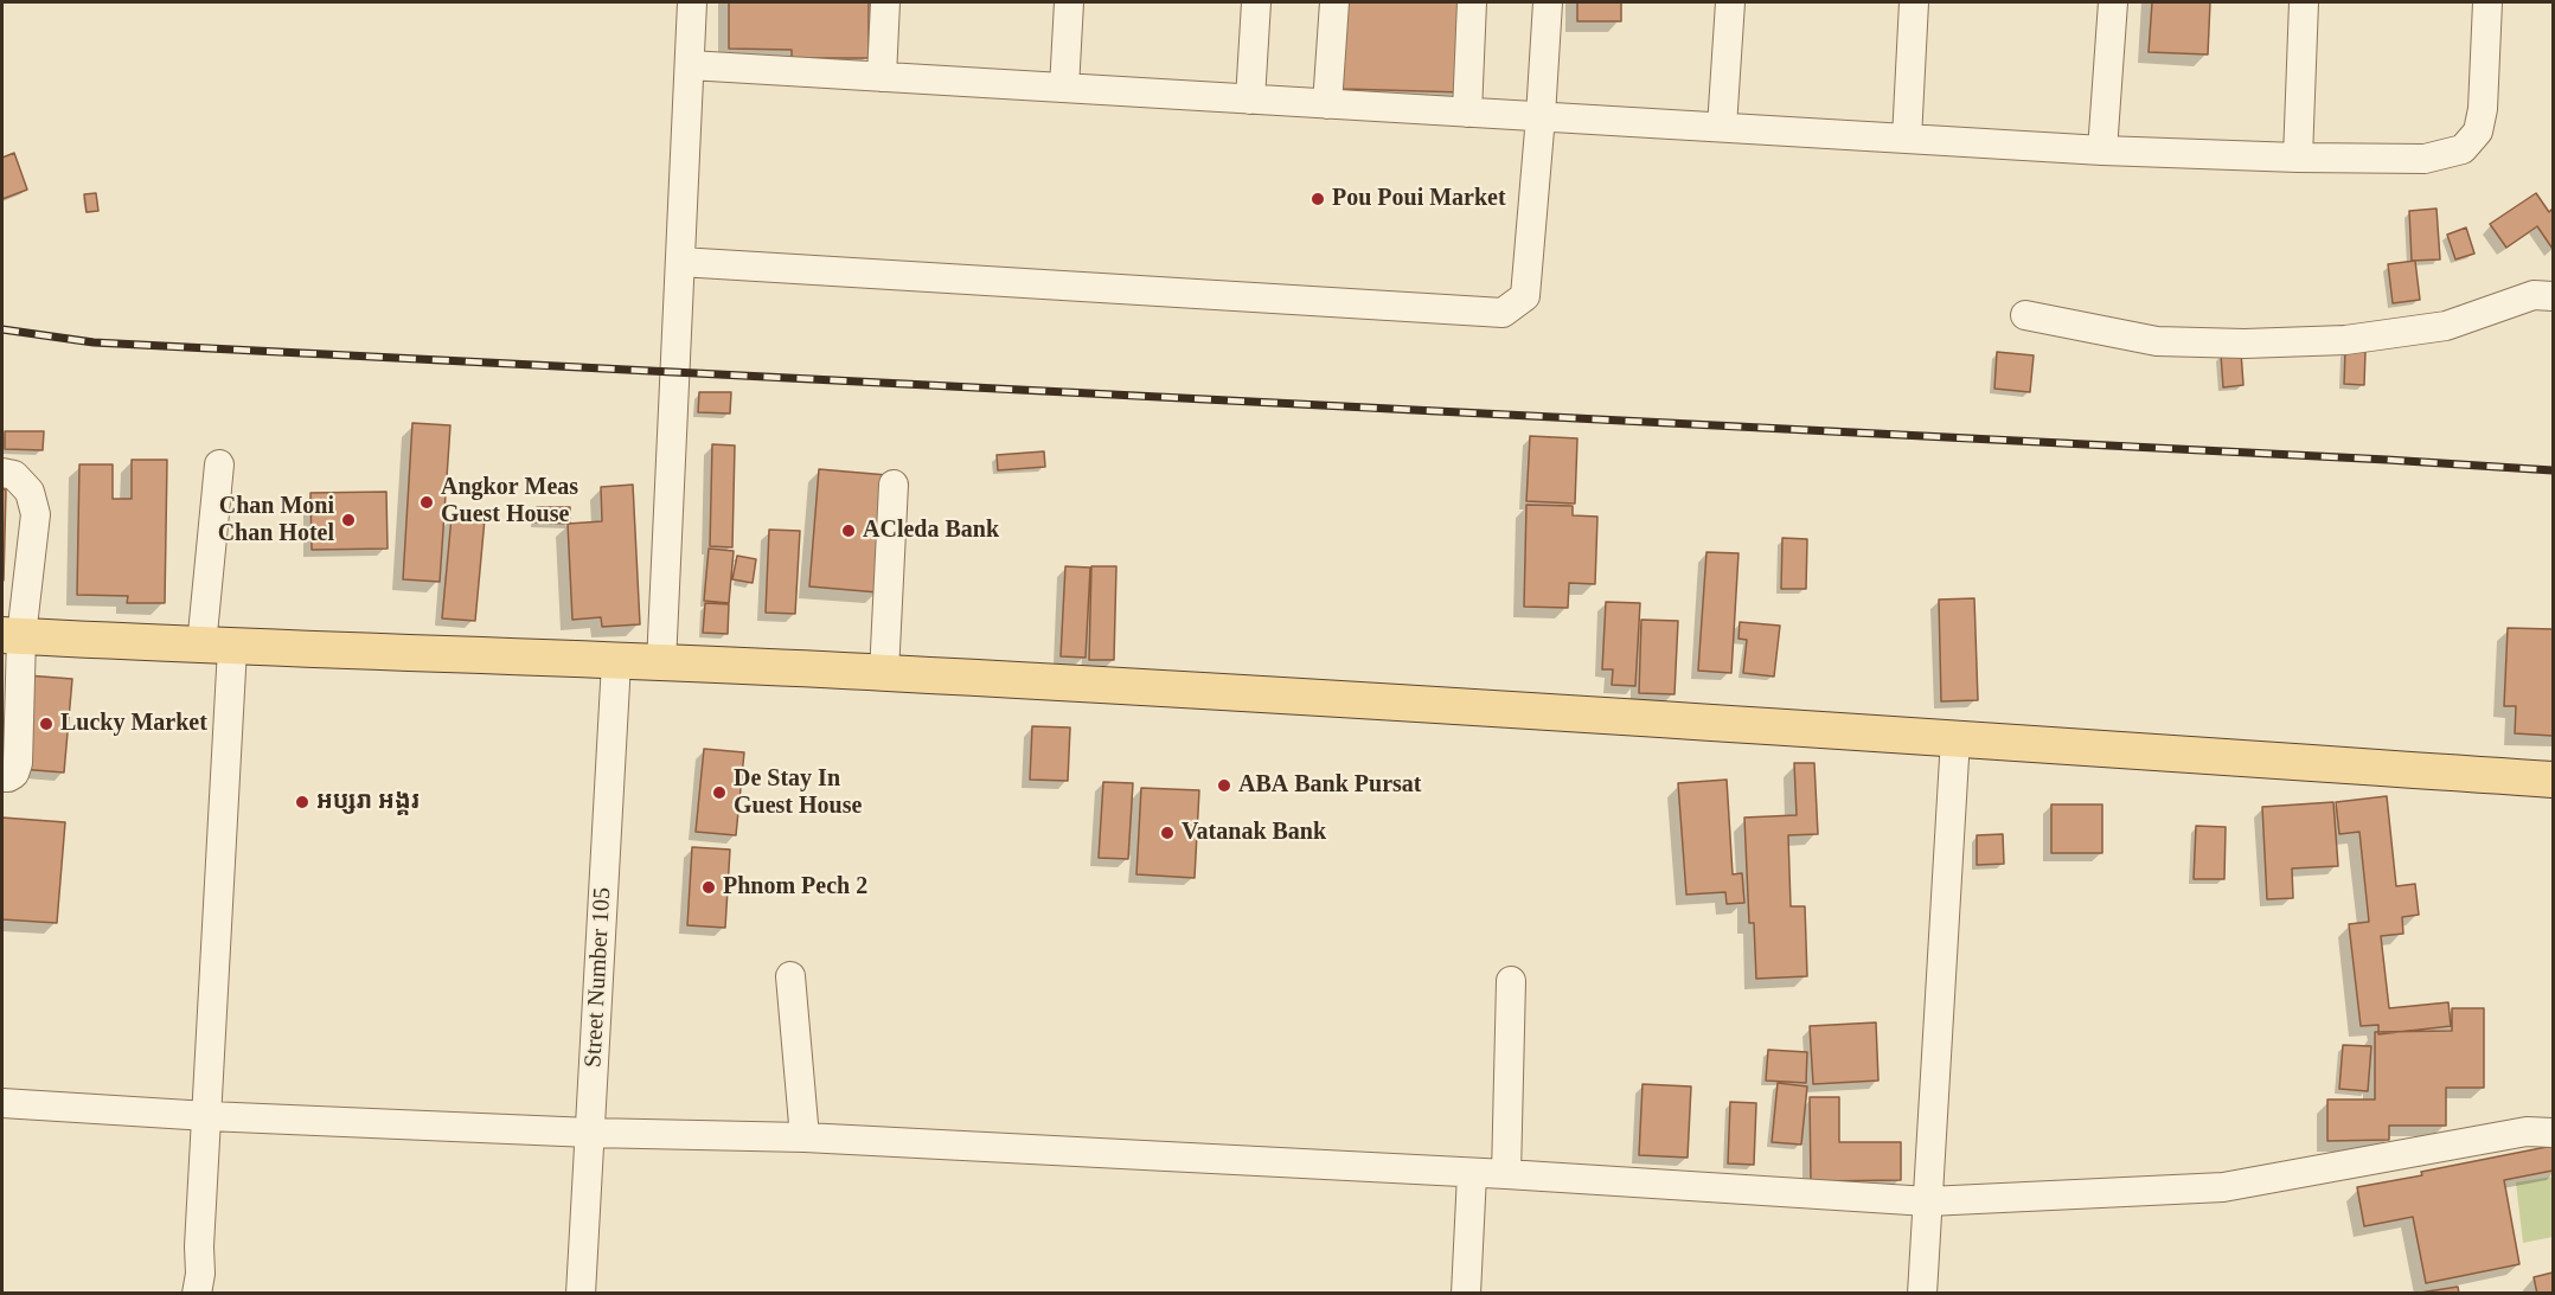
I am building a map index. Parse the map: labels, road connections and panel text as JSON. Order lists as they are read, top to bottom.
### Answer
{
  "streets": {
    "street": ["Street Number 105"]
  },
  "places": [
    "Pou Poui Market",
    "Angkor Meas Guest House",
    "Chan Moni Chan Hotel",
    "ACleda Bank",
    "Lucky Market",
    "ABA Bank Pursat",
    "De Stay In Guest House",
    "អប្សរា អង្គរ",
    "Vatanak Bank",
    "Phnom Pech 2"
  ]
}
